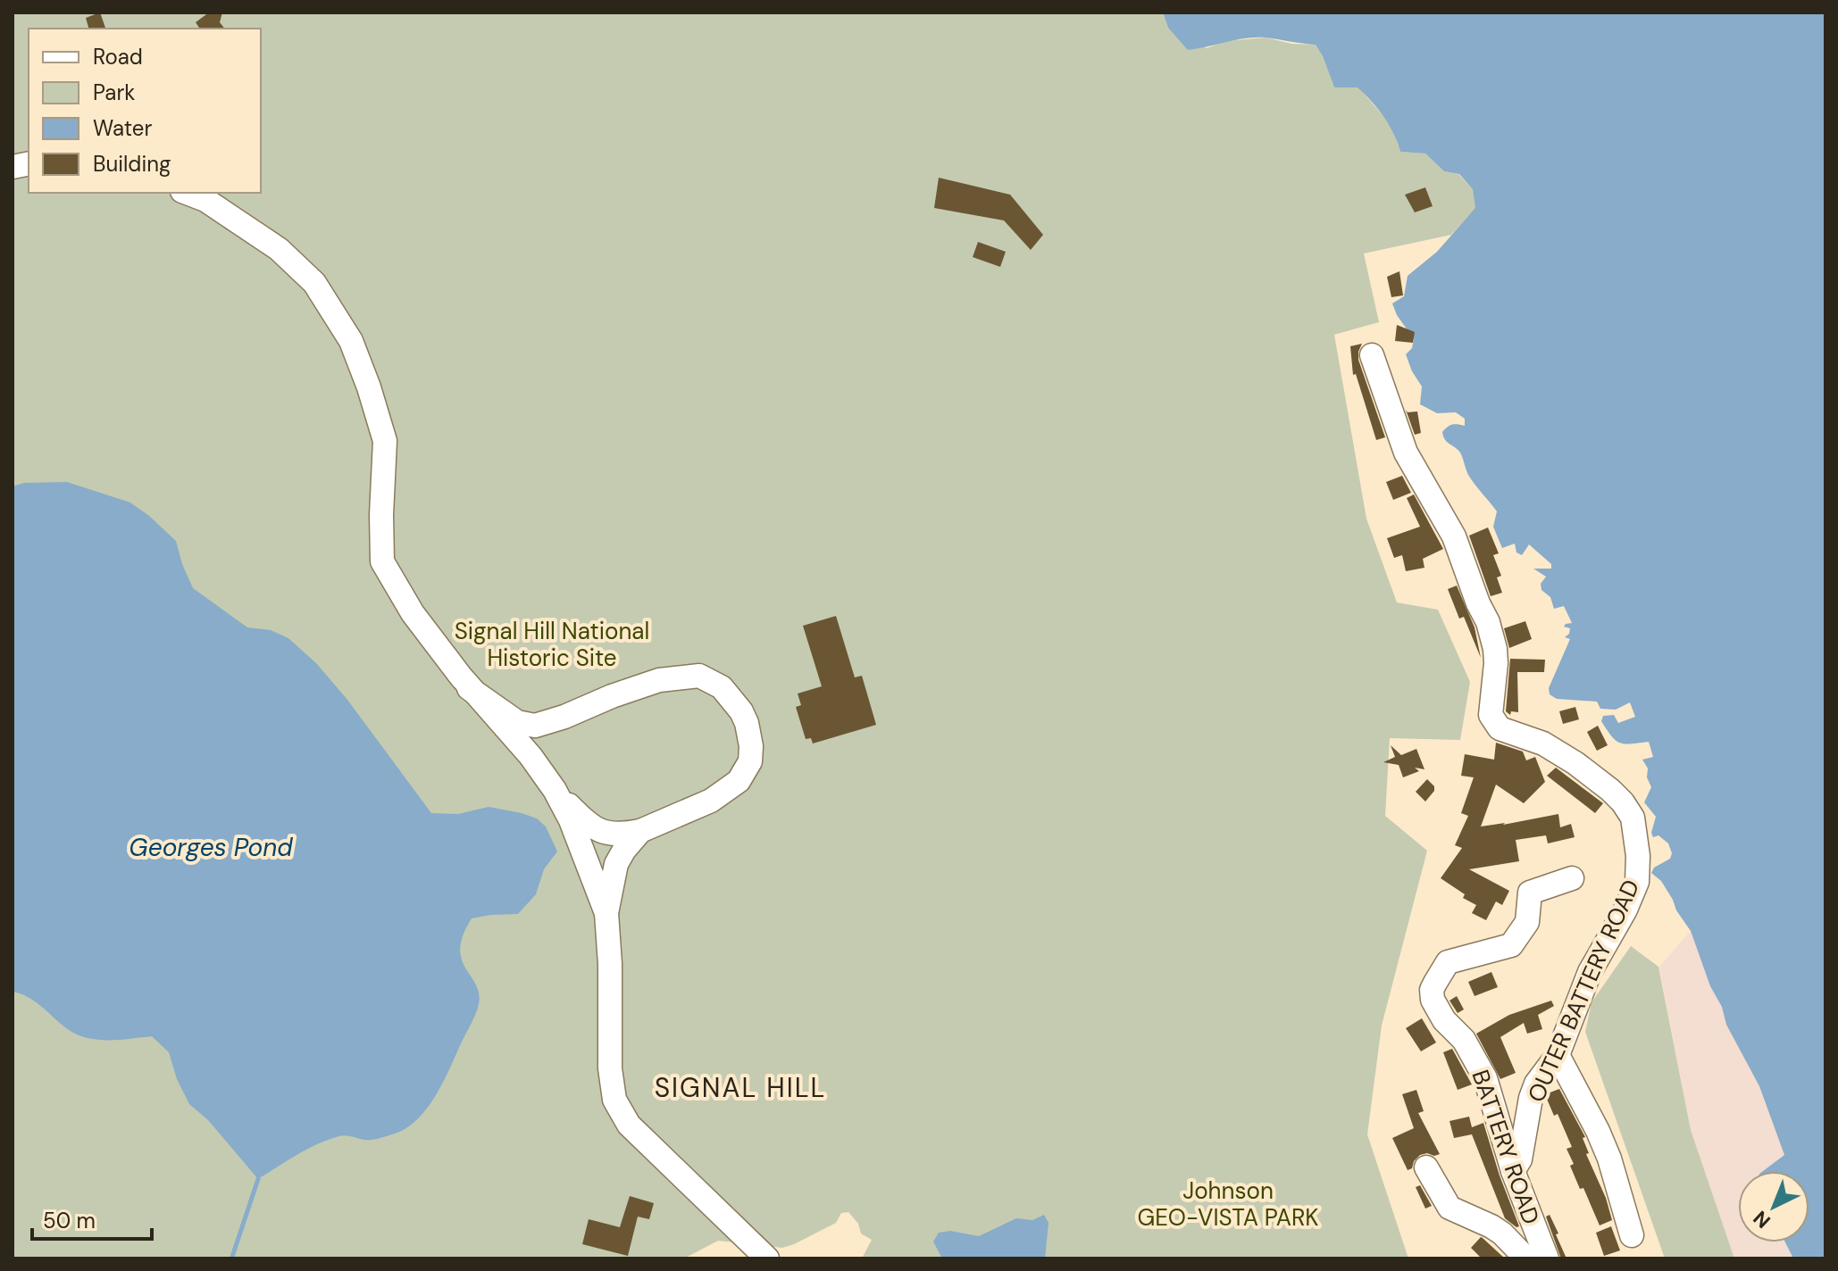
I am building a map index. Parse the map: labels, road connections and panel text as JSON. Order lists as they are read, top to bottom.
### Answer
{
  "streets": {
    "street": ["OUTER BATTERY ROAD", "BATTERY ROAD"]
  },
  "crossings": [
    ["OUTER BATTERY ROAD", "BATTERY ROAD"]
  ],
  "districts": ["SIGNAL HILL"],
  "water": ["Georges Pond"],
  "parks": ["Signal Hill National Historic Site", "Johnson GEO-VISTA PARK"],
  "legend": [
    "Road",
    "Park",
    "Water",
    "Building"
  ],
  "scale_bar": "50 m",
  "north": "bottom left"
}
